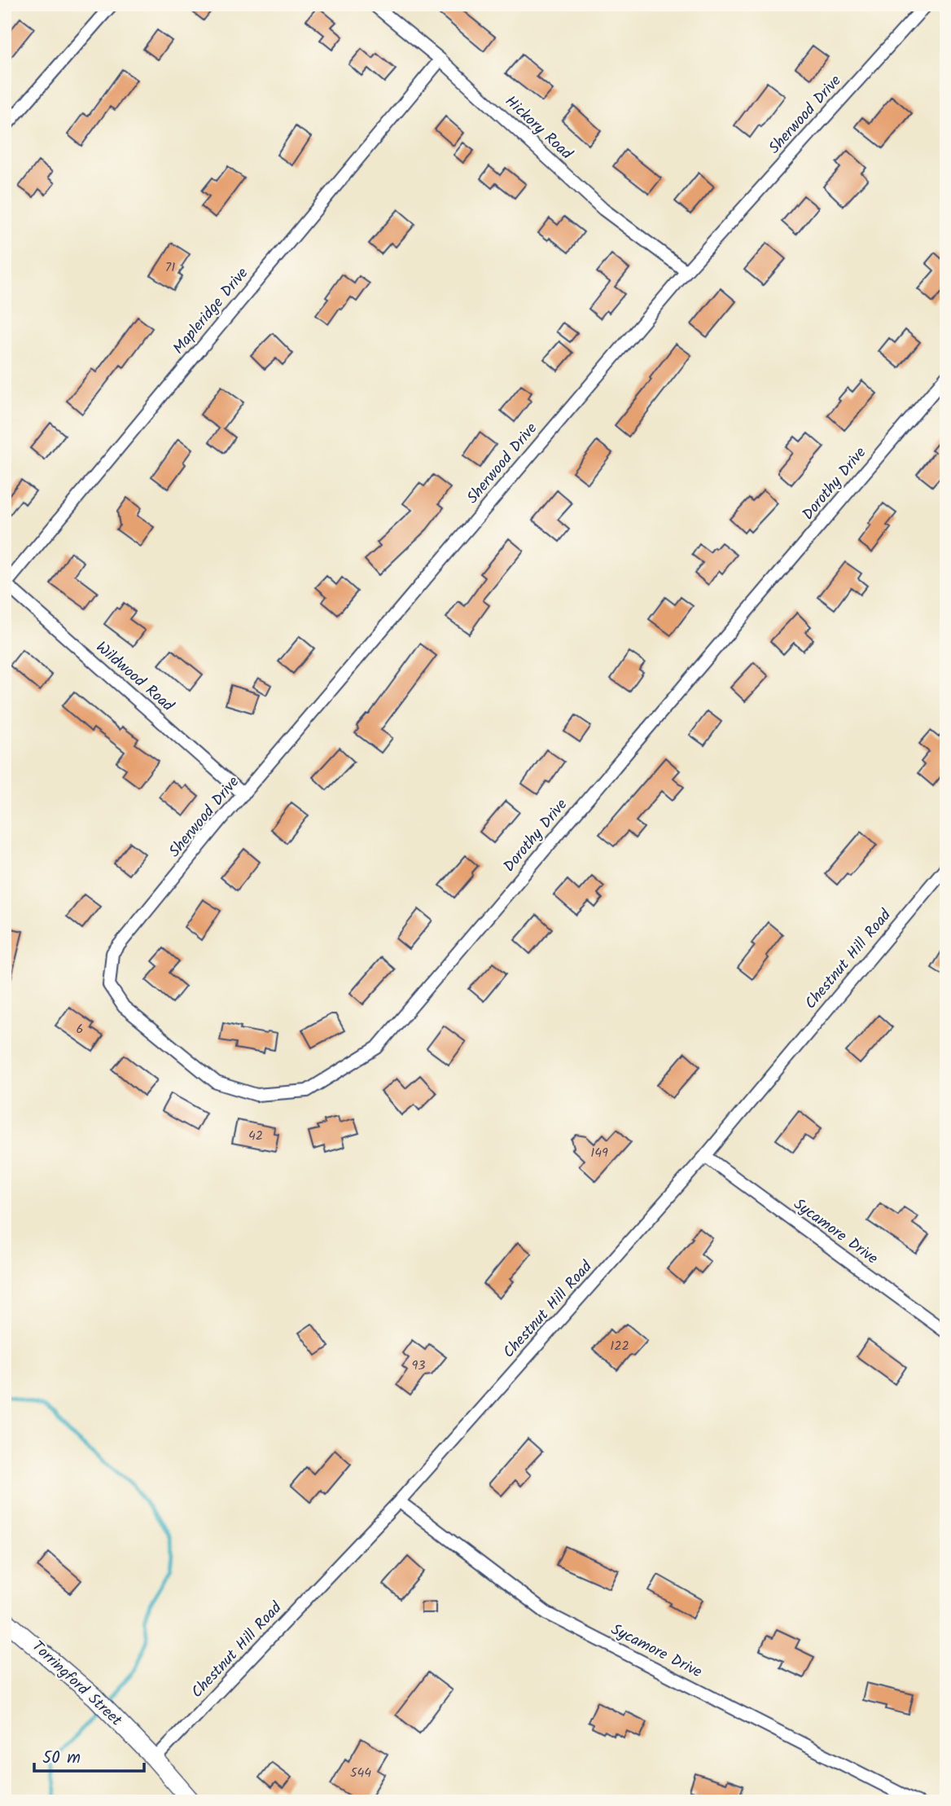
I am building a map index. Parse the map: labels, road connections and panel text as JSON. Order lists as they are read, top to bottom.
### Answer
{
  "streets": {
    "main road": ["Torringford Street"],
    "street": [
      "Sherwood Drive",
      "Hickory Road",
      "Mapleridge Drive",
      "Dorothy Drive",
      "Wildwood Road",
      "Chestnut Hill Road",
      "Sycamore Drive"
    ]
  },
  "crossings": [
    ["Sherwood Drive", "Hickory Road"],
    ["Sherwood Drive", "Dorothy Drive"],
    ["Sherwood Drive", "Wildwood Road"],
    ["Hickory Road", "Mapleridge Drive"],
    ["Mapleridge Drive", "Wildwood Road"],
    ["Chestnut Hill Road", "Sycamore Drive"],
    ["Chestnut Hill Road", "Torringford Street"]
  ],
  "house_numbers": [
    "71",
    "6",
    "42",
    "149",
    "122",
    "93",
    "544"
  ],
  "scale_bar": "50 m"
}
